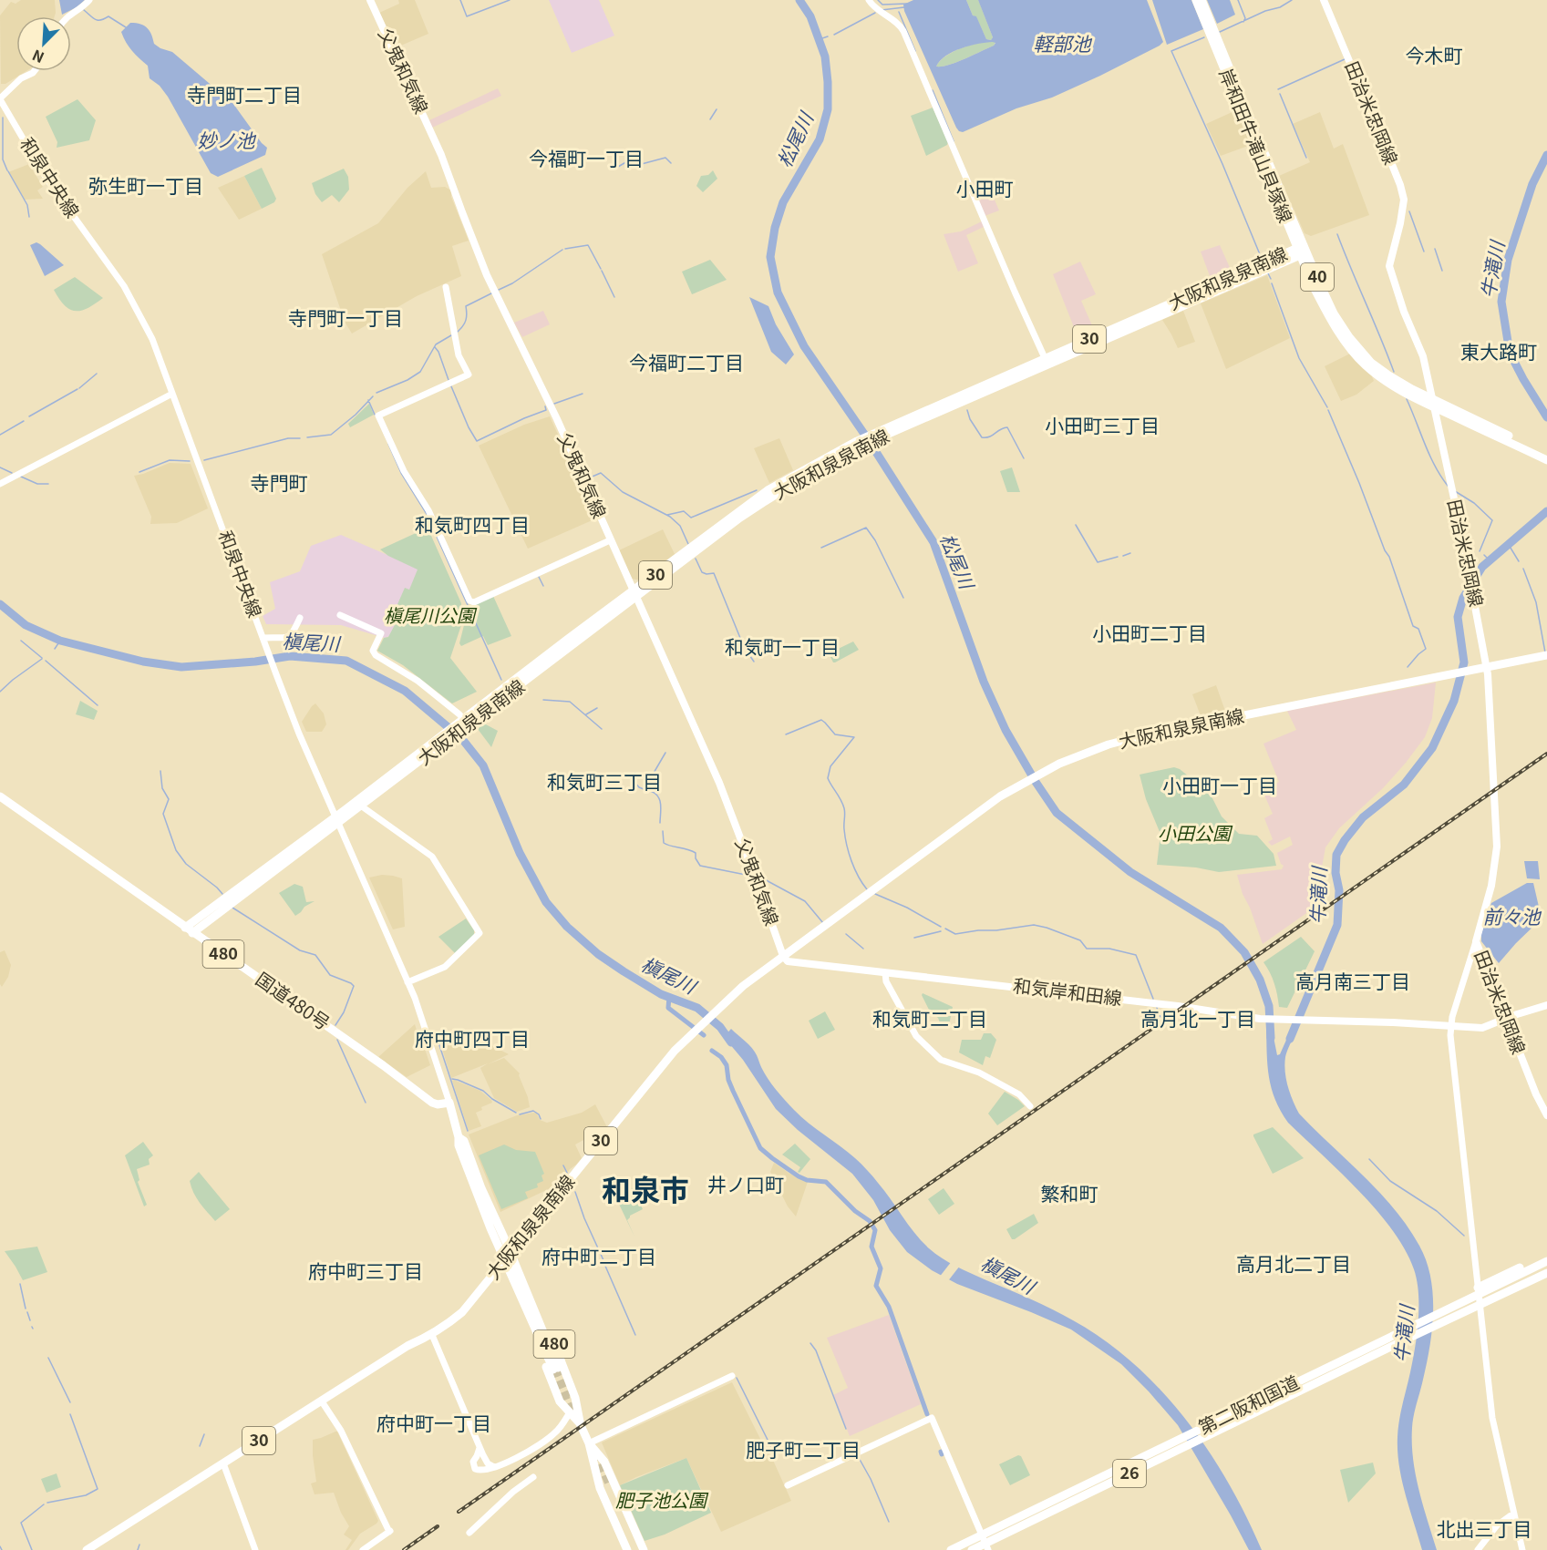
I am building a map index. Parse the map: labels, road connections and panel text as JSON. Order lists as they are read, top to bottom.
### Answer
{
  "streets": {
    "main road": [
      "父鬼和気線",
      "田治米忠岡線",
      "岸和田牛滝山貝塚線",
      "40",
      "大阪和泉泉南線",
      "30",
      "480",
      "和気岸和田線",
      "国道480号",
      "第二阪和国道",
      "26"
    ],
    "street": ["和泉中央線"]
  },
  "crossings": [
    ["父鬼和気線", "大阪和泉泉南線"],
    ["父鬼和気線", "和気岸和田線"],
    ["田治米忠岡線", "岸和田牛滝山貝塚線"],
    ["田治米忠岡線", "大阪和泉泉南線"],
    ["田治米忠岡線", "和気岸和田線"],
    ["岸和田牛滝山貝塚線", "大阪和泉泉南線"],
    ["和泉中央線", "大阪和泉泉南線"],
    ["和泉中央線", "480"],
    ["和泉中央線", "国道480号"],
    ["大阪和泉泉南線", "480"],
    ["大阪和泉泉南線", "和気岸和田線"],
    ["大阪和泉泉南線", "国道480号"],
    ["480", "国道480号"]
  ],
  "districts": [
    "今木町",
    "寺門町二丁目",
    "今福町一丁目",
    "弥生町一丁目",
    "小田町",
    "寺門町一丁目",
    "東大路町",
    "今福町二丁目",
    "小田町三丁目",
    "寺門町",
    "和気町四丁目",
    "小田町二丁目",
    "和気町一丁目",
    "和気町三丁目",
    "小田町一丁目",
    "高月南三丁目",
    "和気町二丁目",
    "高月北一丁目",
    "府中町四丁目",
    "井ノ口町",
    "和泉市",
    "繁和町",
    "府中町二丁目",
    "高月北二丁目",
    "府中町三丁目",
    "府中町一丁目",
    "肥子町二丁目",
    "北出三丁目"
  ],
  "water": [
    "軽部池",
    "松尾川",
    "妙ノ池",
    "牛滝川",
    "槇尾川",
    "前々池"
  ],
  "parks": ["槇尾川公園", "小田公園", "肥子池公園"],
  "north": "bottom left"
}
